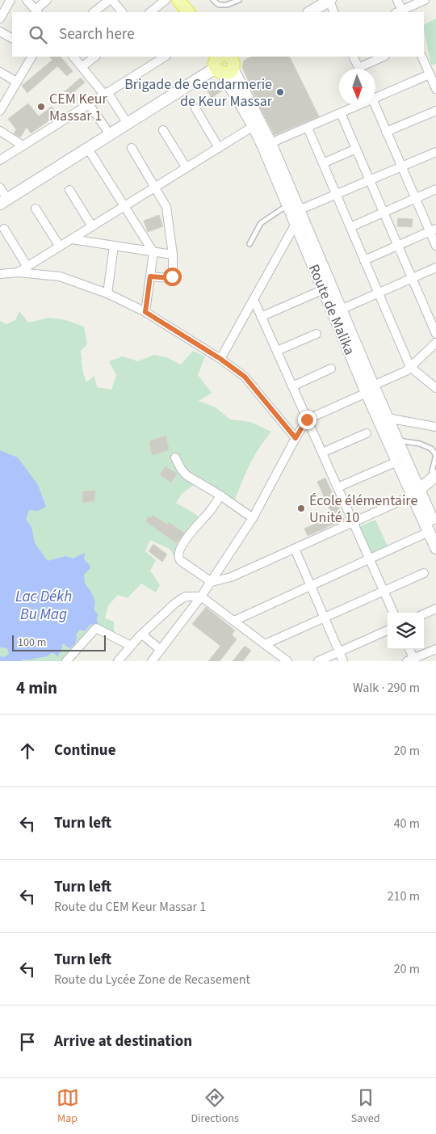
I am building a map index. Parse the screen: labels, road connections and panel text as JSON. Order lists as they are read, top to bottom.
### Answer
{
  "streets": {
    "main road": ["Route de Malika"]
  },
  "water": ["Lac Dékh Bu Mag"],
  "places": ["Brigade de Gendarmerie de Keur Massar", "CEM Keur Massar 1", "École élémentaire Unité 10"],
  "scale_bar": "100 m",
  "north": "bottom",
  "page": {
    "search": "Search here",
    "scale": "100 m",
    "heading": ["4 min", "Walk · 290 m"],
    "list": [
      ["Continue", "20 m"],
      ["Turn left", "40 m"],
      ["Turn left", "Route du CEM Keur Massar 1", "210 m"],
      ["Turn left", "Route du Lycée Zone de Recasement", "20 m"],
      "Arrive at destination"
    ],
    "nav": ["Map", "Directions", "Saved"]
  }
}
